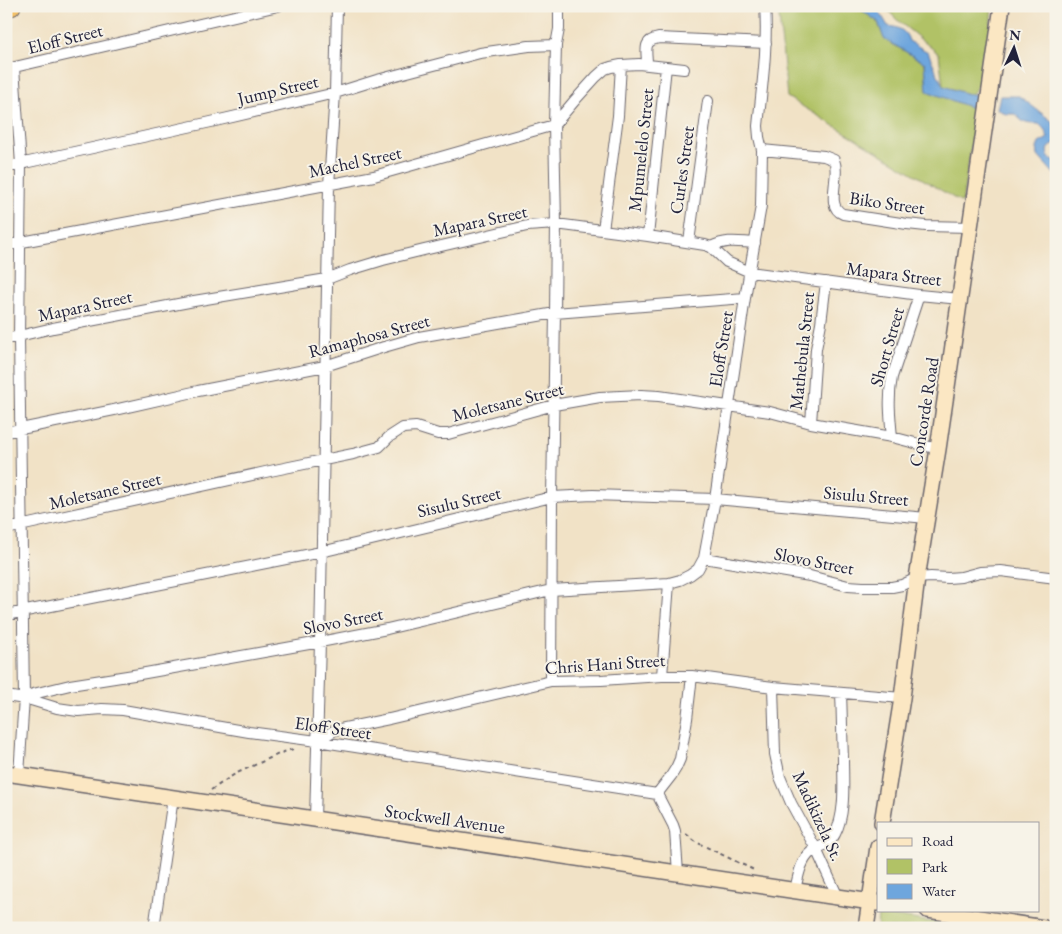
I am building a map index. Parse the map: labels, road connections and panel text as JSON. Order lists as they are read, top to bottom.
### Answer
{
  "streets": {
    "street": [
      "Eloff Street",
      "Jump Street",
      "Mpumelelo Street",
      "Machel Street",
      "Curles Street",
      "Biko Street",
      "Mapara Street",
      "Ramaphosa Street",
      "Short Street",
      "Mathebula Street",
      "Moletsane Street",
      "Concorde Road",
      "Sisulu Street",
      "Slovo Street",
      "Chris Hani Street",
      "Madikizela St.",
      "Stockwell Avenue"
    ]
  },
  "crossings": [
    ["Eloff Street", "Biko Street"],
    ["Eloff Street", "Mapara Street"],
    ["Eloff Street", "Ramaphosa Street"],
    ["Eloff Street", "Moletsane Street"],
    ["Eloff Street", "Sisulu Street"],
    ["Eloff Street", "Slovo Street"],
    ["Eloff Street", "Chris Hani Street"],
    ["Mpumelelo Street", "Mapara Street"],
    ["Curles Street", "Mapara Street"],
    ["Biko Street", "Concorde Road"],
    ["Mapara Street", "Short Street"],
    ["Mapara Street", "Mathebula Street"],
    ["Mapara Street", "Concorde Road"],
    ["Short Street", "Moletsane Street"],
    ["Mathebula Street", "Moletsane Street"],
    ["Moletsane Street", "Concorde Road"],
    ["Concorde Road", "Sisulu Street"],
    ["Concorde Road", "Slovo Street"],
    ["Concorde Road", "Chris Hani Street"],
    ["Chris Hani Street", "Madikizela St."],
    ["Madikizela St.", "Stockwell Avenue"]
  ],
  "legend": ["Road", "Park", "Water"],
  "north": "top"
}
